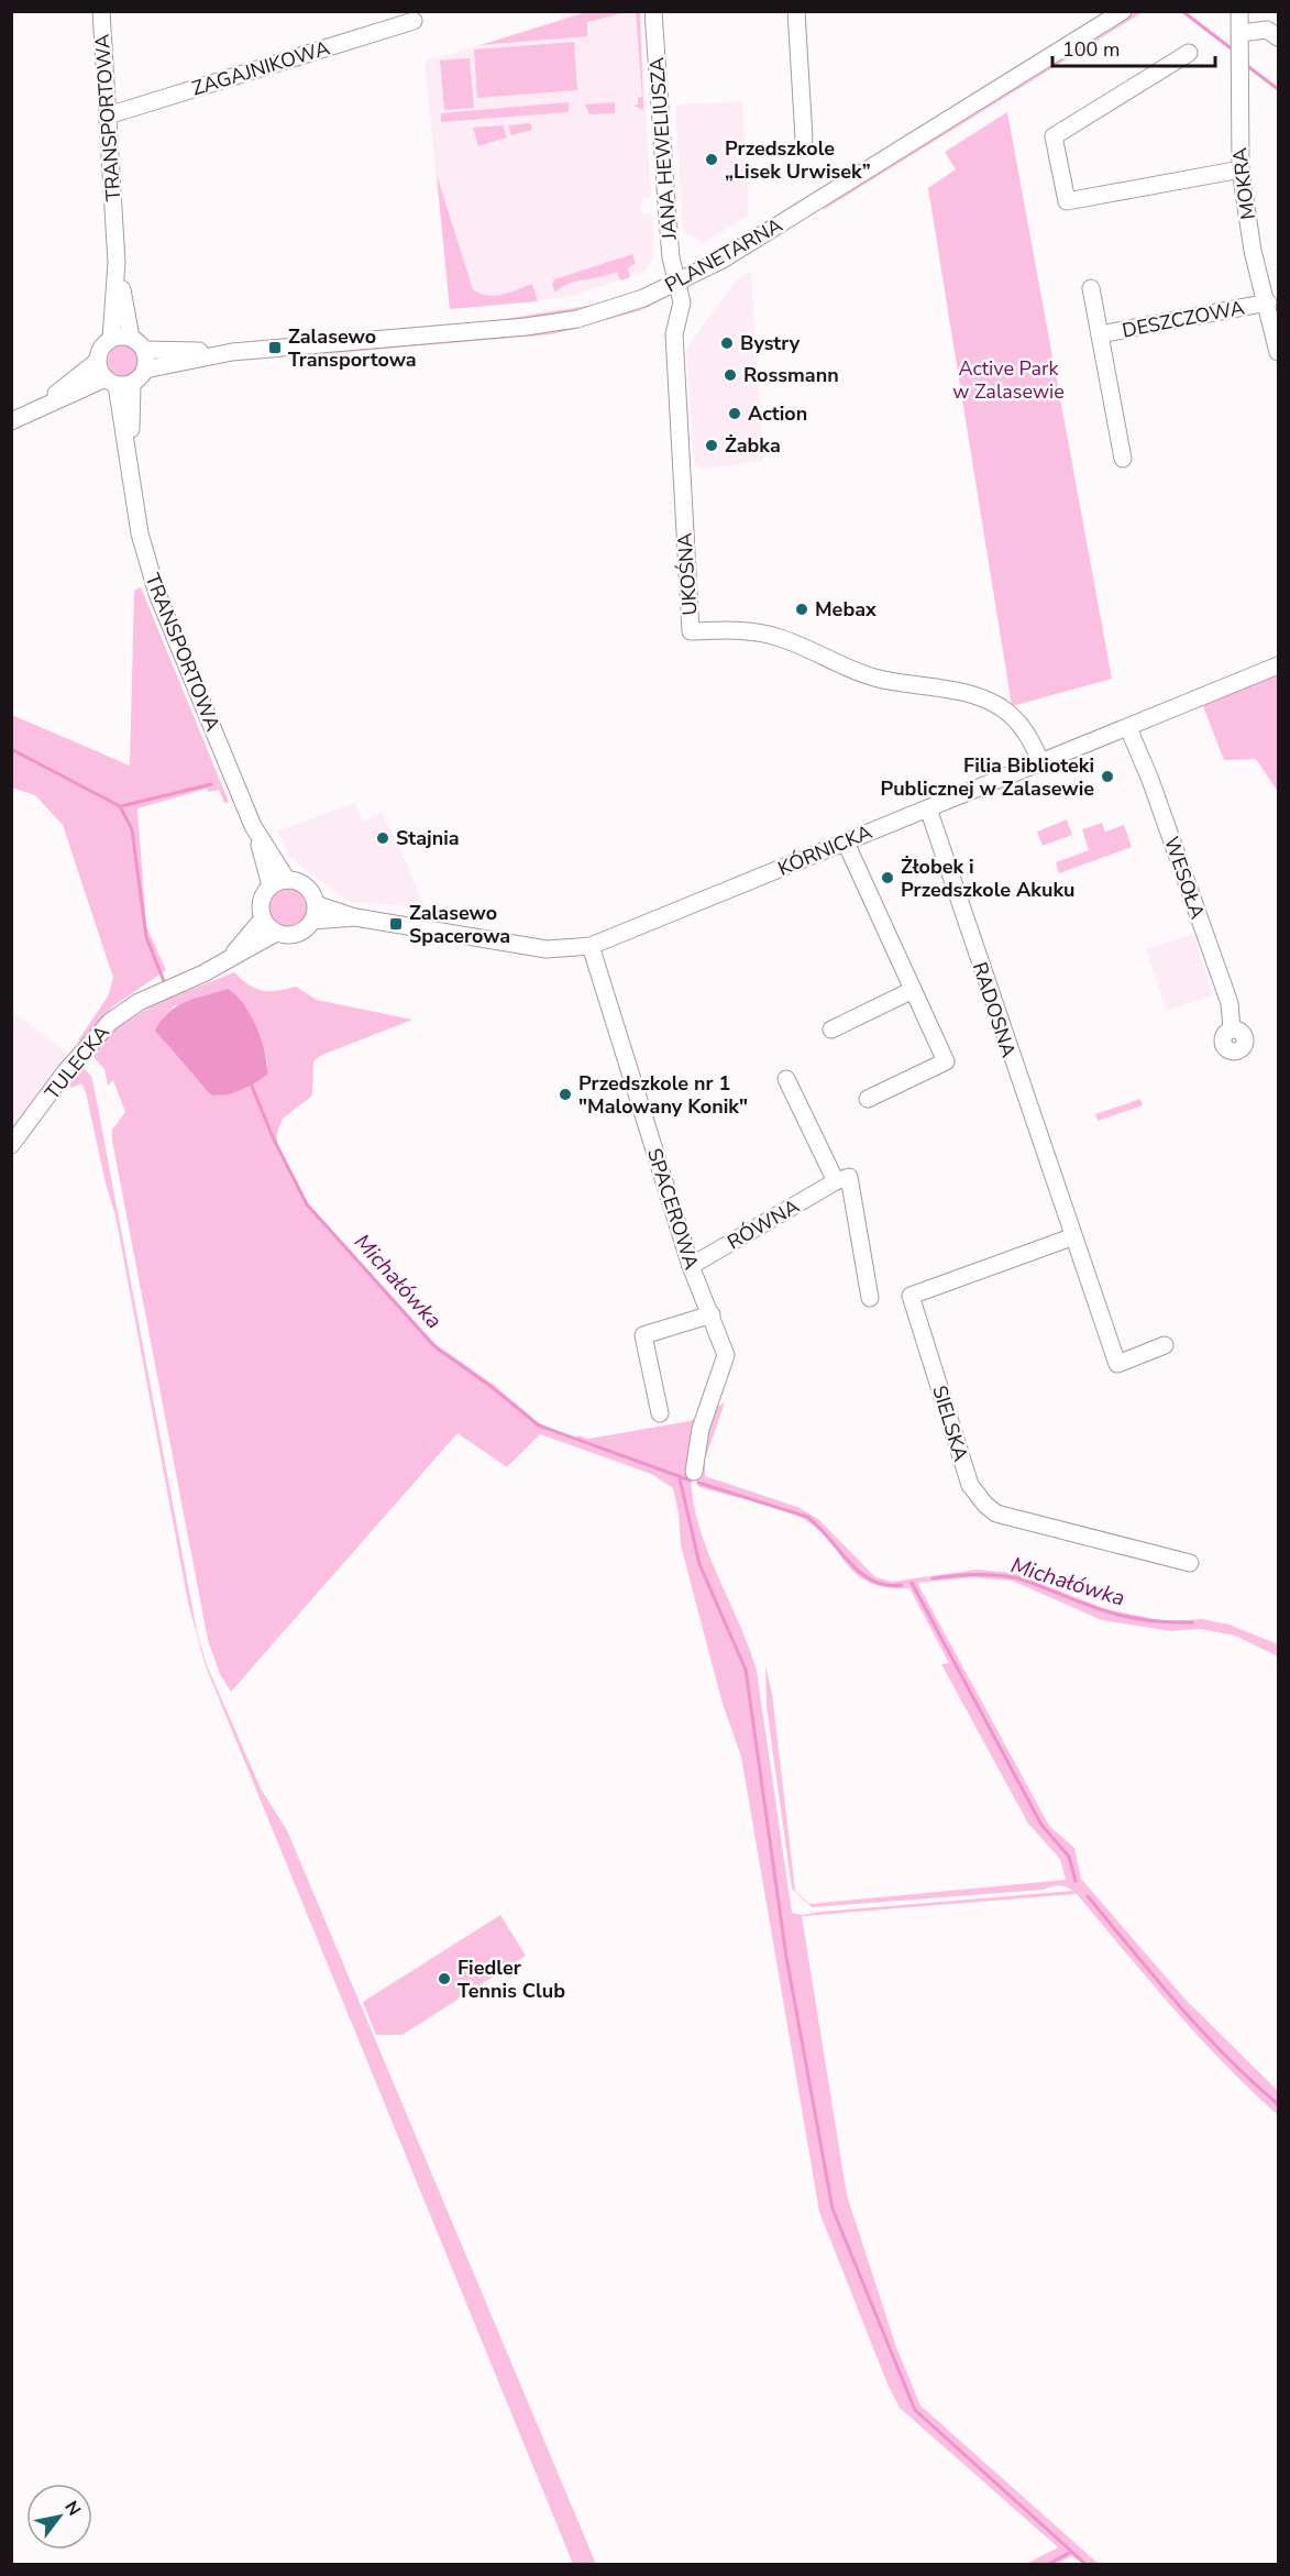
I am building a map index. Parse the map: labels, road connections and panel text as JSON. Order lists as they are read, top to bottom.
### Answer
{
  "streets": {
    "street": [
      "ZAGAJNIKOWA",
      "TRANSPORTOWA",
      "JANA HEWELIUSZA",
      "MOKRA",
      "PLANETARNA",
      "DESZCZOWA",
      "UKOŚNA",
      "KÓRNICKA",
      "WESOŁA",
      "RADOSNA",
      "TULECKA",
      "SPACEROWA",
      "RÓWNA",
      "SIELSKA"
    ]
  },
  "crossings": [
    ["ZAGAJNIKOWA", "TRANSPORTOWA"],
    ["TRANSPORTOWA", "PLANETARNA"],
    ["TRANSPORTOWA", "KÓRNICKA"],
    ["JANA HEWELIUSZA", "PLANETARNA"],
    ["JANA HEWELIUSZA", "UKOŚNA"],
    ["MOKRA", "DESZCZOWA"],
    ["PLANETARNA", "UKOŚNA"],
    ["UKOŚNA", "KÓRNICKA"],
    ["KÓRNICKA", "WESOŁA"],
    ["KÓRNICKA", "RADOSNA"],
    ["KÓRNICKA", "SPACEROWA"],
    ["RADOSNA", "SIELSKA"],
    ["SPACEROWA", "RÓWNA"]
  ],
  "water": ["Michałówka"],
  "parks": ["Active Park w Zalasewie"],
  "places": {
    "other": [
      "Przedszkole „Lisek Urwisek”",
      "Bystry",
      "Rossmann",
      "Action",
      "Żabka",
      "Mebax",
      "Filia Biblioteki Publicznej w Zalasewie",
      "Stajnia",
      "Żłobek i Przedszkole Akuku",
      "Przedszkole nr 1 \"Malowany Konik\"",
      "Fiedler Tennis Club"
    ],
    "transit": ["Zalasewo Transportowa", "Zalasewo Spacerowa"]
  },
  "scale_bar": "100 m",
  "north": "top right"
}
